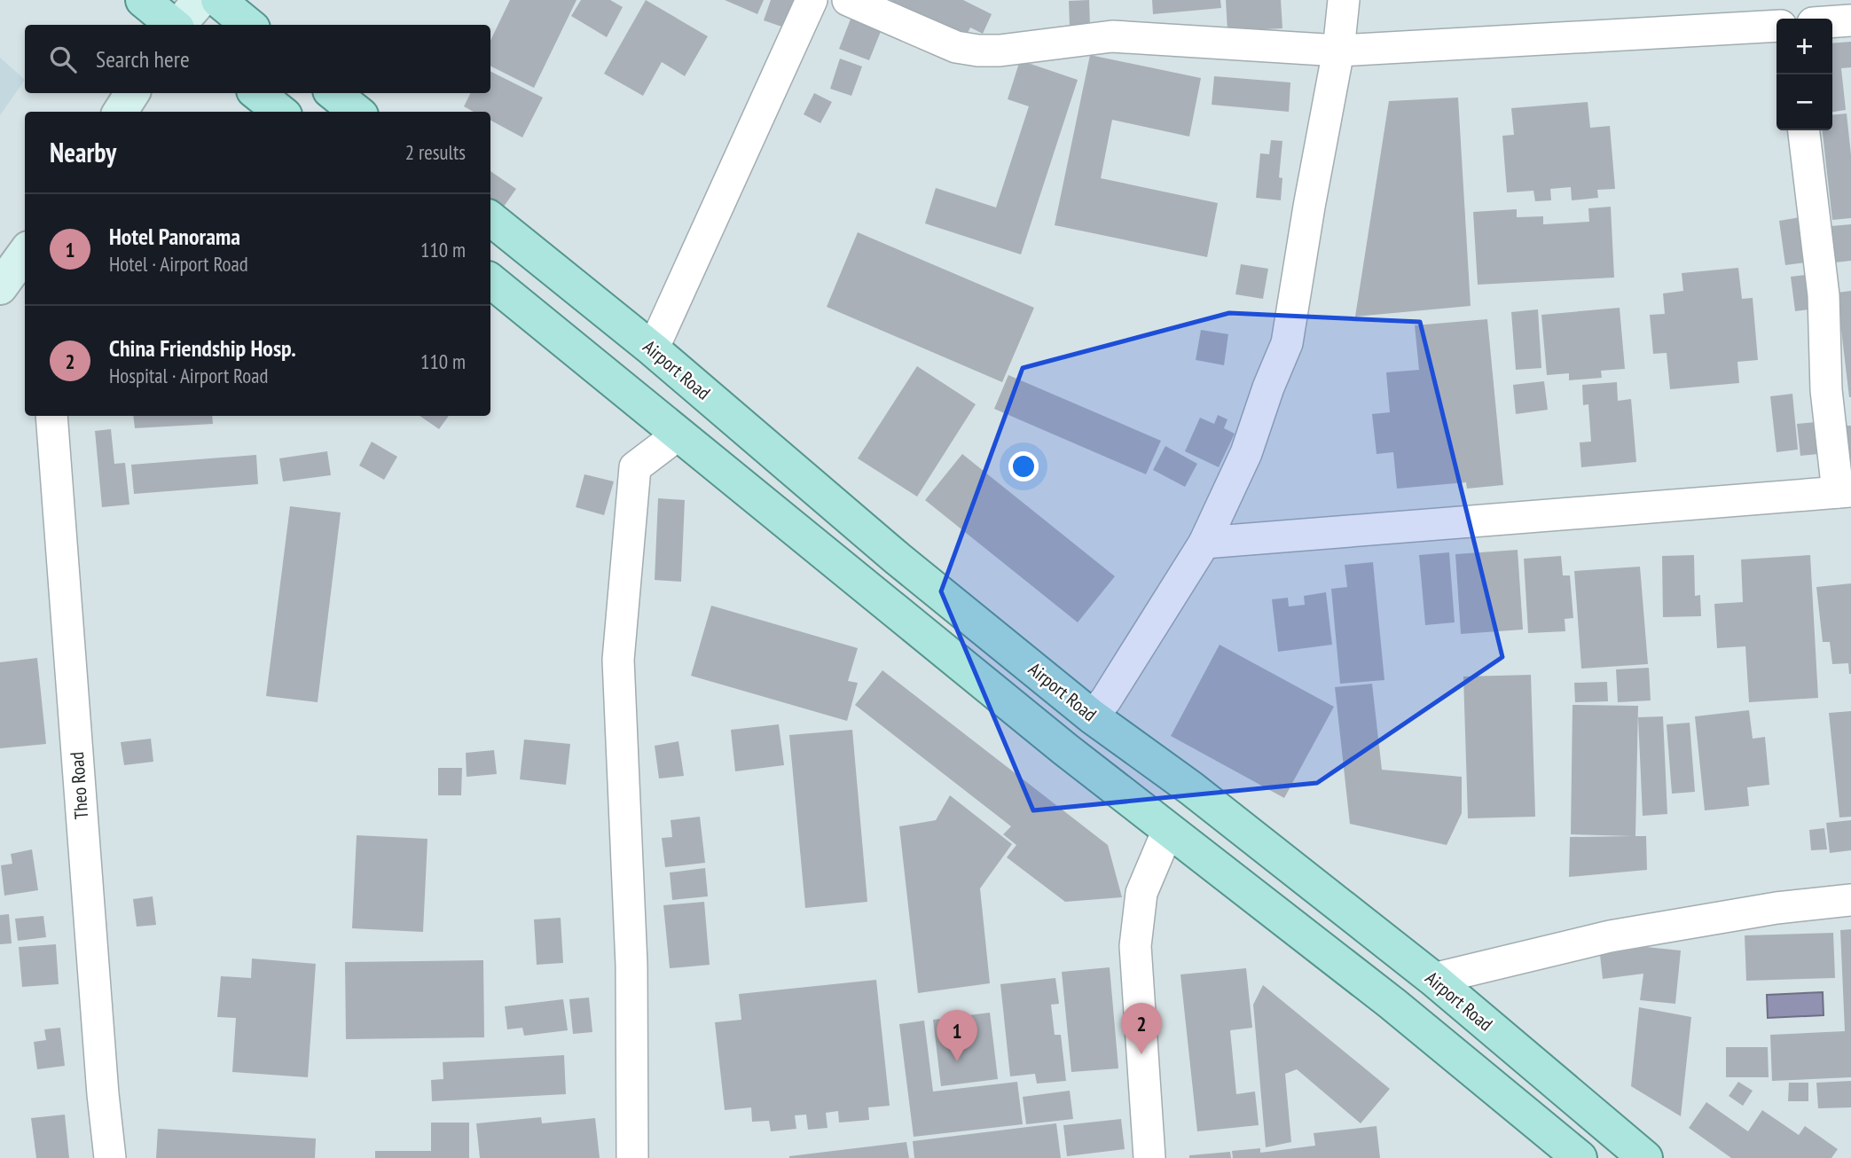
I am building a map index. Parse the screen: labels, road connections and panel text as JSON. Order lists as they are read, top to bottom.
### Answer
{
  "streets": {
    "main road": ["Airport Road"],
    "street": ["Theo Road"]
  },
  "page": {
    "map_buttons": ["+", "−"],
    "search": "Search here",
    "heading": ["Nearby", "2 results"],
    "list": [
      {
        "mark": "1",
        "name": "Hotel Panorama",
        "note": "Hotel · Airport Road",
        "value": "110 m"
      },
      {
        "mark": "2",
        "name": "China Friendship Hosp.",
        "note": "Hospital · Airport Road",
        "value": "110 m"
      }
    ],
    "pins": ["2", "1"]
  }
}
